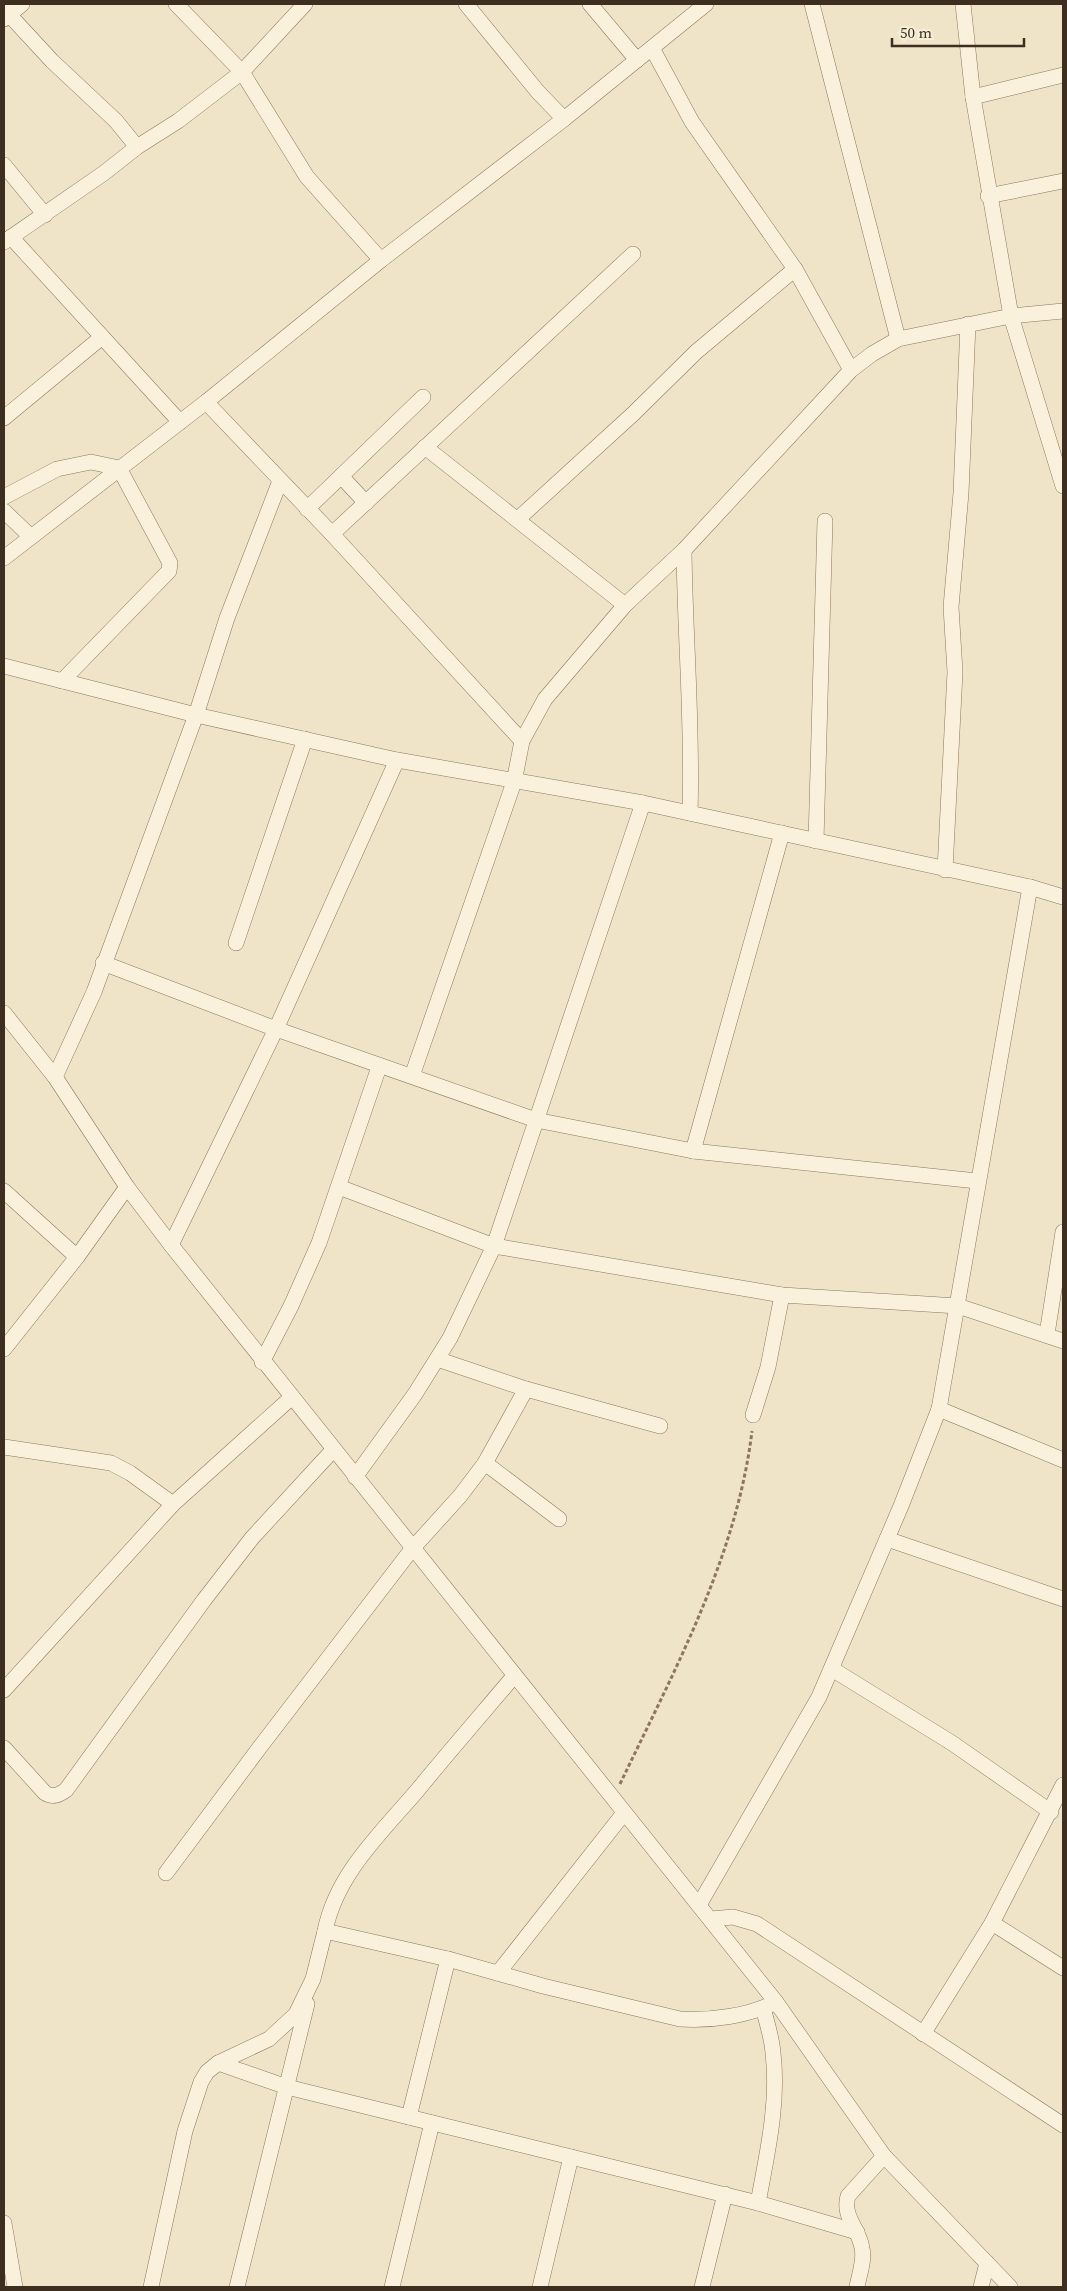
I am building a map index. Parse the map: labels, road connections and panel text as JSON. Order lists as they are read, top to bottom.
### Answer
{
  "scale_bar": "50 m"
}
